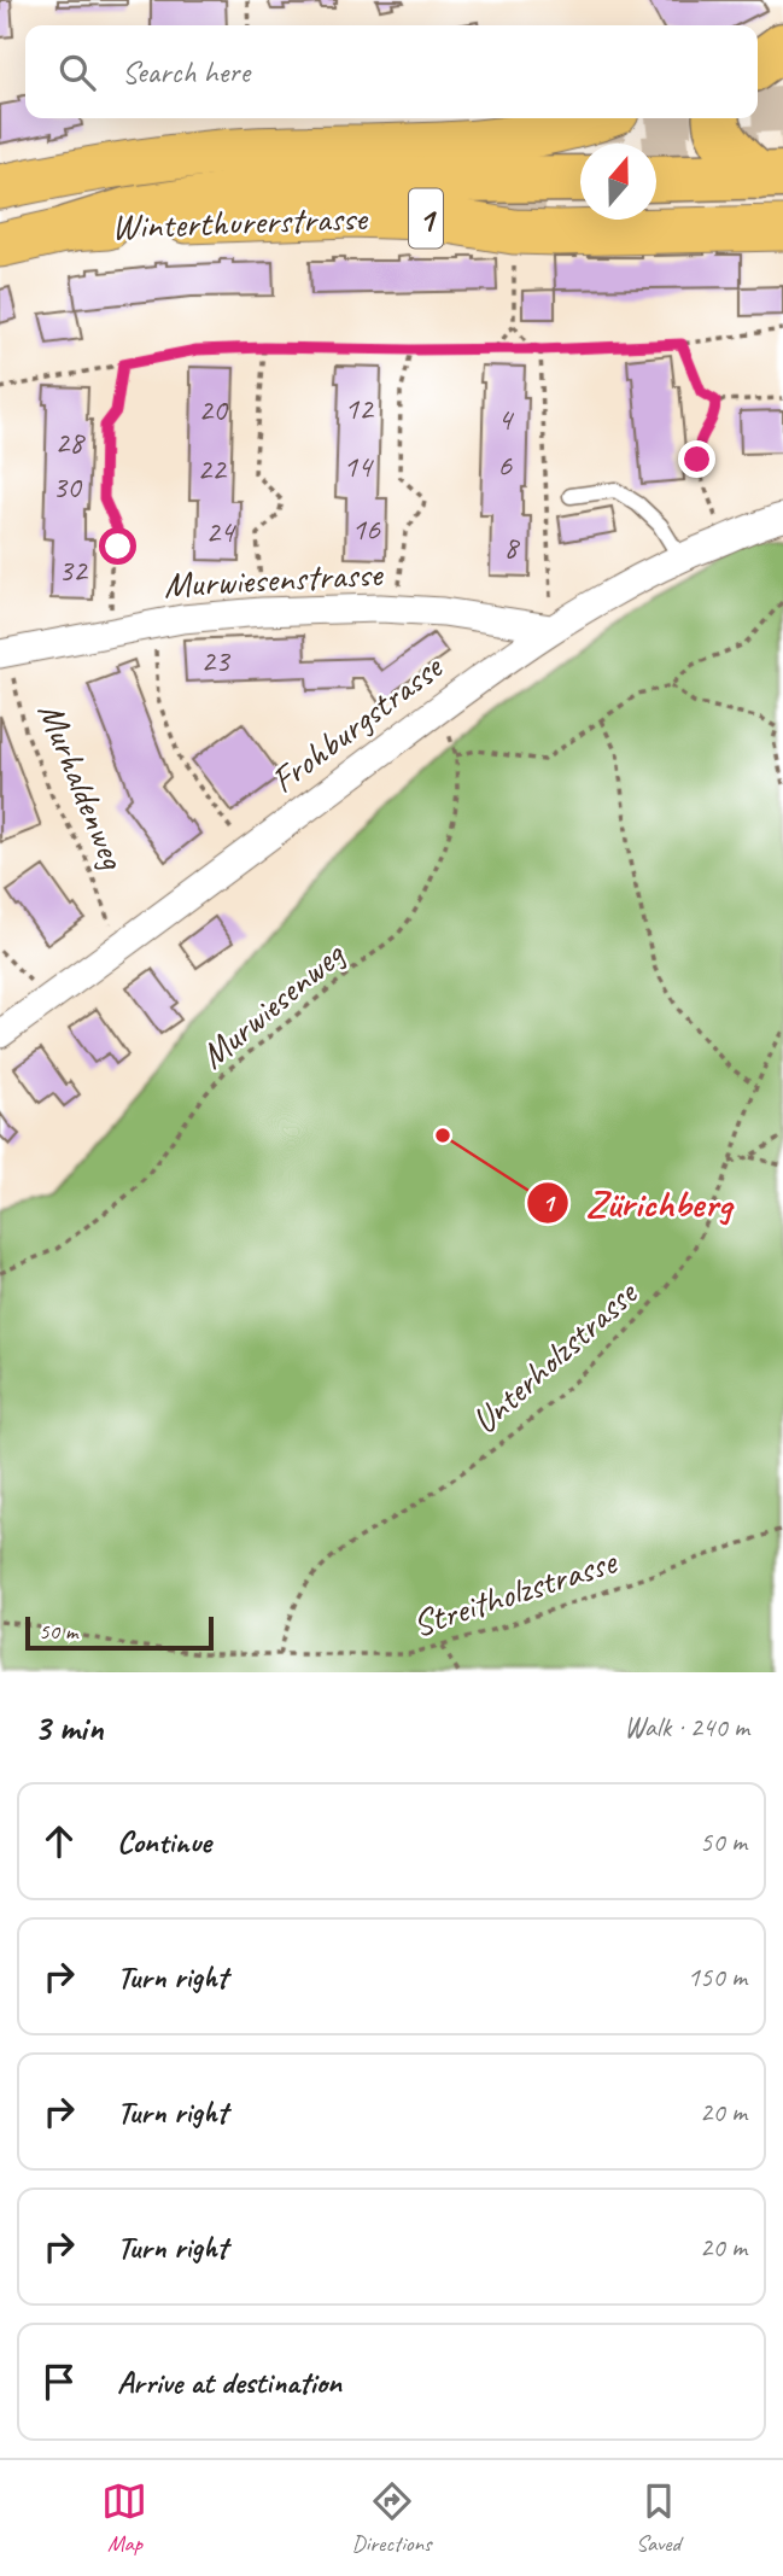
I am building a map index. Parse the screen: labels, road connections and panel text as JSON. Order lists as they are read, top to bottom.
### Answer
{
  "streets": {
    "main road": ["1", "Winterthurerstrasse"],
    "street": ["Murwiesenstrasse", "Frohburgstrasse"],
    "path": [
      "Murhaldenweg",
      "Murwiesenweg",
      "Unterholzstrasse",
      "Streitholzstrasse"
    ]
  },
  "crossings": [
    ["Murwiesenstrasse", "Frohburgstrasse"],
    ["Murwiesenstrasse", "Murhaldenweg"],
    ["Frohburgstrasse", "Murwiesenweg"],
    ["Unterholzstrasse", "Streitholzstrasse"]
  ],
  "places": ["Zürichberg"],
  "house_numbers": [
    "12",
    "20",
    "4",
    "28",
    "6",
    "14",
    "22",
    "30",
    "16",
    "24",
    "8",
    "32",
    "23"
  ],
  "scale_bar": "50 m",
  "north": "top",
  "page": {
    "search": "Search here",
    "scale": "50 m",
    "heading": ["3 min", "Walk · 240 m"],
    "list": [
      ["Continue", "50 m"],
      ["Turn right", "150 m"],
      ["Turn right", "20 m"],
      ["Turn right", "20 m"],
      "Arrive at destination"
    ],
    "nav": ["Map", "Directions", "Saved"]
  }
}
